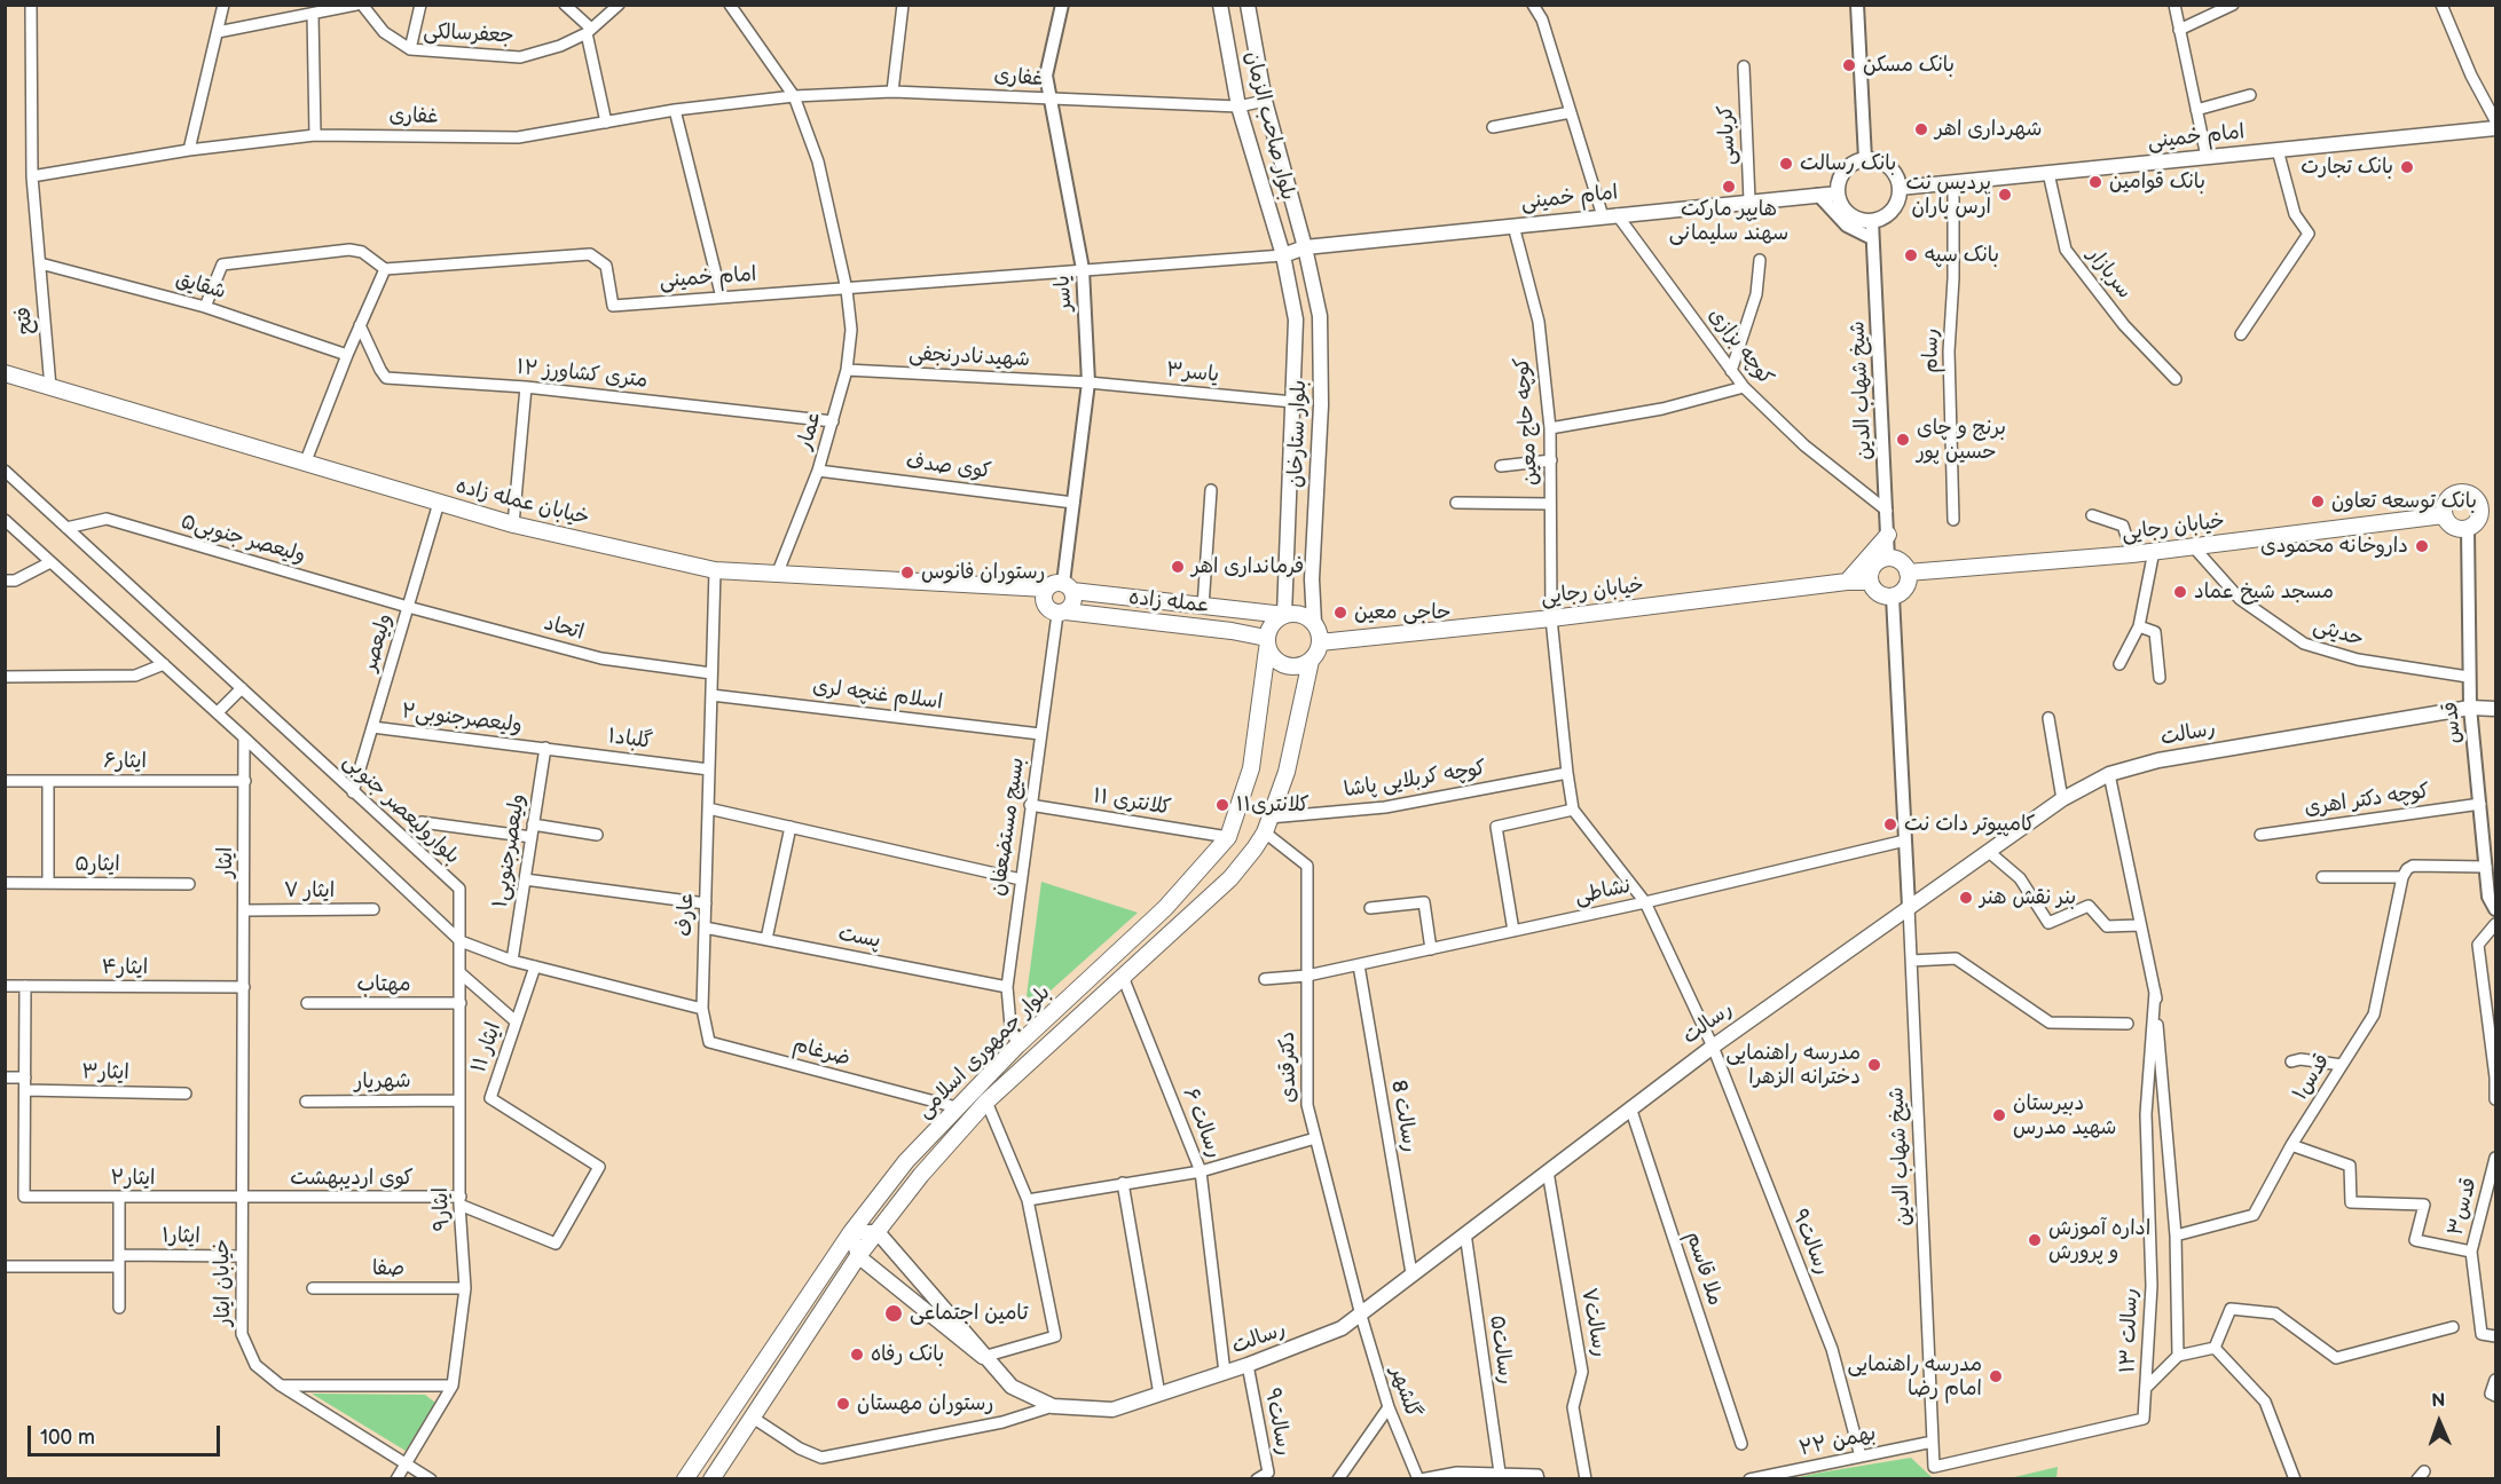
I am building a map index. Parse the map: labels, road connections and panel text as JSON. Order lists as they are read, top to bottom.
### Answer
{
  "streets": {
    "main road": [
      "بلوار صاحب الزمان",
      "امام خمینی",
      "بلوار ستارخان",
      "خیابان عمله زاده",
      "خیابان رجایی",
      "عمله زاده",
      "رسالت",
      "بلوار جمهوری اسلامی"
    ],
    "street": [
      "جعفرسالکی",
      "غفاری",
      "کرباسی",
      "سربازار",
      "شقایق",
      "یاسر",
      "فتح",
      "کوچه بزازی",
      "رسام",
      "شهیدنادرنجفی",
      "یاسر۳",
      "۱۲ متری کشاورز",
      "شیخ شهاب الدین",
      "کوچه حاج معین",
      "عمار",
      "کوی صدف",
      "ولیعصر جنوبی۵",
      "اتحاد",
      "حدیثی",
      "ولیعصر",
      "اسلام غنچه لری",
      "ولیعصرجنوبی۲",
      "قدس",
      "گلباد۱",
      "ایثار۶",
      "کوچه کربلایی پاشا",
      "کوچه دکتر اهری",
      "کلانتری ۱۱",
      "بلوارولیعصر جنوبی",
      "بسیج مستضعفان",
      "ولیعصرجنوبی۱",
      "ایثار",
      "ایثار۵",
      "ایثار ۷",
      "نشاطی",
      "عارف",
      "پست",
      "ایثار۴",
      "مهتاب",
      "ایثار ۱۱",
      "ضرغام",
      "دکترقندی",
      "ایثار۳",
      "قدس۱",
      "شهریار",
      "رسالت 8",
      "رسالت ۶",
      "ایثار۲",
      "کوی اردیبهشت",
      "قدس۳",
      "ایثار۹",
      "ایثار۱",
      "رسالت۹",
      "صفا",
      "ملا قاسم",
      "خیابان ایثار",
      "رسالت۷",
      "رسالت ۱۳",
      "رسالت۵",
      "گلشهر",
      "۲۲ بهمن"
    ]
  },
  "crossings": [
    ["غفاری", "بلوار صاحب الزمان"],
    ["غفاری", "یاسر"],
    ["غفاری", "فتح"],
    ["بلوار صاحب الزمان", "امام خمینی"],
    ["بلوار صاحب الزمان", "بلوار ستارخان"],
    ["کرباسی", "امام خمینی"],
    ["امام خمینی", "سربازار"],
    ["امام خمینی", "یاسر"],
    ["امام خمینی", "کوچه بزازی"],
    ["امام خمینی", "رسام"],
    ["امام خمینی", "شیخ شهاب الدین"],
    ["امام خمینی", "کوچه حاج معین"],
    ["امام خمینی", "عمار"],
    ["امام خمینی", "بلوار ستارخان"],
    ["شقایق", "فتح"],
    ["یاسر", "شهیدنادرنجفی"],
    ["یاسر", "یاسر۳"],
    ["یاسر", "کوی صدف"],
    ["یاسر", "خیابان عمله زاده"],
    ["یاسر", "عمله زاده"],
    ["یاسر", "بسیج مستضعفان"],
    ["فتح", "خیابان عمله زاده"],
    ["کوچه بزازی", "شیخ شهاب الدین"],
    ["شهیدنادرنجفی", "یاسر۳"],
    ["شهیدنادرنجفی", "عمار"],
    ["یاسر۳", "بلوار ستارخان"],
    ["۱۲ متری کشاورز", "عمار"],
    ["شیخ شهاب الدین", "خیابان رجایی"],
    ["شیخ شهاب الدین", "رسالت"],
    ["شیخ شهاب الدین", "نشاطی"],
    ["شیخ شهاب الدین", "رسالت ۱۳"],
    ["شیخ شهاب الدین", "۲۲ بهمن"],
    ["کوچه حاج معین", "خیابان رجایی"],
    ["کوچه حاج معین", "کوچه کربلایی پاشا"],
    ["کوچه حاج معین", "رسالت۹"],
    ["عمار", "کوی صدف"],
    ["عمار", "خیابان عمله زاده"],
    ["بلوار ستارخان", "خیابان رجایی"],
    ["بلوار ستارخان", "عمله زاده"],
    ["بلوار ستارخان", "بلوار جمهوری اسلامی"],
    ["خیابان عمله زاده", "عمله زاده"],
    ["خیابان عمله زاده", "ولیعصر"],
    ["خیابان عمله زاده", "بسیج مستضعفان"],
    ["خیابان عمله زاده", "عارف"],
    ["خیابان رجایی", "عمله زاده"],
    ["خیابان رجایی", "حدیثی"],
    ["خیابان رجایی", "قدس"],
    ["خیابان رجایی", "بلوار جمهوری اسلامی"],
    ["ولیعصر جنوبی۵", "اتحاد"],
    ["ولیعصر جنوبی۵", "ولیعصر"],
    ["ولیعصر جنوبی۵", "بلوارولیعصر جنوبی"],
    ["عمله زاده", "بسیج مستضعفان"],
    ["عمله زاده", "بلوار جمهوری اسلامی"],
    ["اتحاد", "ولیعصر"],
    ["اتحاد", "عارف"],
    ["حدیثی", "قدس"],
    ["ولیعصر", "ولیعصرجنوبی۲"],
    ["ولیعصر", "بلوارولیعصر جنوبی"],
    ["اسلام غنچه لری", "بسیج مستضعفان"],
    ["اسلام غنچه لری", "عارف"],
    ["ولیعصرجنوبی۲", "گلباد۱"],
    ["ولیعصرجنوبی۲", "ولیعصرجنوبی۱"],
    ["قدس", "رسالت"],
    ["قدس", "کوچه دکتر اهری"],
    ["رسالت", "بلوار جمهوری اسلامی"],
    ["رسالت", "دکترقندی"],
    ["رسالت", "رسالت 8"],
    ["رسالت", "رسالت ۶"],
    ["رسالت", "رسالت۹"],
    ["رسالت", "ملا قاسم"],
    ["رسالت", "رسالت۷"],
    ["رسالت", "رسالت ۱۳"],
    ["رسالت", "رسالت۵"],
    ["رسالت", "گلشهر"],
    ["گلباد۱", "ولیعصرجنوبی۱"],
    ["گلباد۱", "عارف"],
    ["ایثار۶", "ایثار"],
    ["کوچه کربلایی پاشا", "بلوار جمهوری اسلامی"],
    ["کوچه کربلایی پاشا", "دکترقندی"],
    ["کلانتری ۱۱", "بسیج مستضعفان"],
    ["کلانتری ۱۱", "بلوار جمهوری اسلامی"],
    ["بلوارولیعصر جنوبی", "ایثار۹"],
    ["بسیج مستضعفان", "پست"],
    ["بسیج مستضعفان", "بلوار جمهوری اسلامی"],
    ["ایثار", "ایثار ۷"],
    ["ایثار", "ایثار۴"],
    ["ایثار", "خیابان ایثار"],
    ["نشاطی", "دکترقندی"],
    ["نشاطی", "رسالت 8"],
    ["نشاطی", "رسالت۹"],
    ["عارف", "پست"],
    ["عارف", "ضرغام"],
    ["ایثار۴", "خیابان ایثار"],
    ["مهتاب", "ایثار۹"],
    ["ایثار ۱۱", "کوی اردیبهشت"],
    ["ایثار ۱۱", "ایثار۹"],
    ["ضرغام", "بلوار جمهوری اسلامی"],
    ["بلوار جمهوری اسلامی", "دکترقندی"],
    ["بلوار جمهوری اسلامی", "رسالت ۶"],
    ["دکترقندی", "گلشهر"],
    ["ایثار۳", "ایثار۲"],
    ["قدس۱", "رسالت ۱۳"],
    ["شهریار", "ایثار۹"],
    ["ایثار۲", "کوی اردیبهشت"],
    ["ایثار۲", "خیابان ایثار"],
    ["کوی اردیبهشت", "ایثار۹"],
    ["کوی اردیبهشت", "خیابان ایثار"],
    ["ایثار۹", "صفا"],
    ["ایثار۹", "خیابان ایثار"],
    ["ایثار۱", "خیابان ایثار"],
    ["رسالت۹", "۲۲ بهمن"]
  ],
  "places": [
    "بانک مسکن",
    "شهرداری اهر",
    "بانک رسالت",
    "بانک تجارت",
    "بانک قوامین",
    "هایپر مارکت سهند سلیمانی",
    "پردیس نت ارس باران",
    "بانک سپه",
    "برنج و چای حسین پور",
    "بانک توسعه تعاون",
    "داروخانه محمودی",
    "فرمانداری اهر",
    "رستوران فانوس",
    "مسجد شیخ عماد",
    "حاجی معین",
    "کلانتری۱۱",
    "کامپیوتر دات نت",
    "بنر نقش هنر",
    "مدرسه راهنمایی دخترانه الزهرا",
    "دبیرستان شهید مدرس",
    "اداره آموزش و پرورش",
    "تامین اجتماعی",
    "بانک رفاه",
    "مدرسه راهنمایی امام رضا",
    "رستوران مهستان"
  ],
  "scale_bar": "100 m",
  "north": "top"
}
